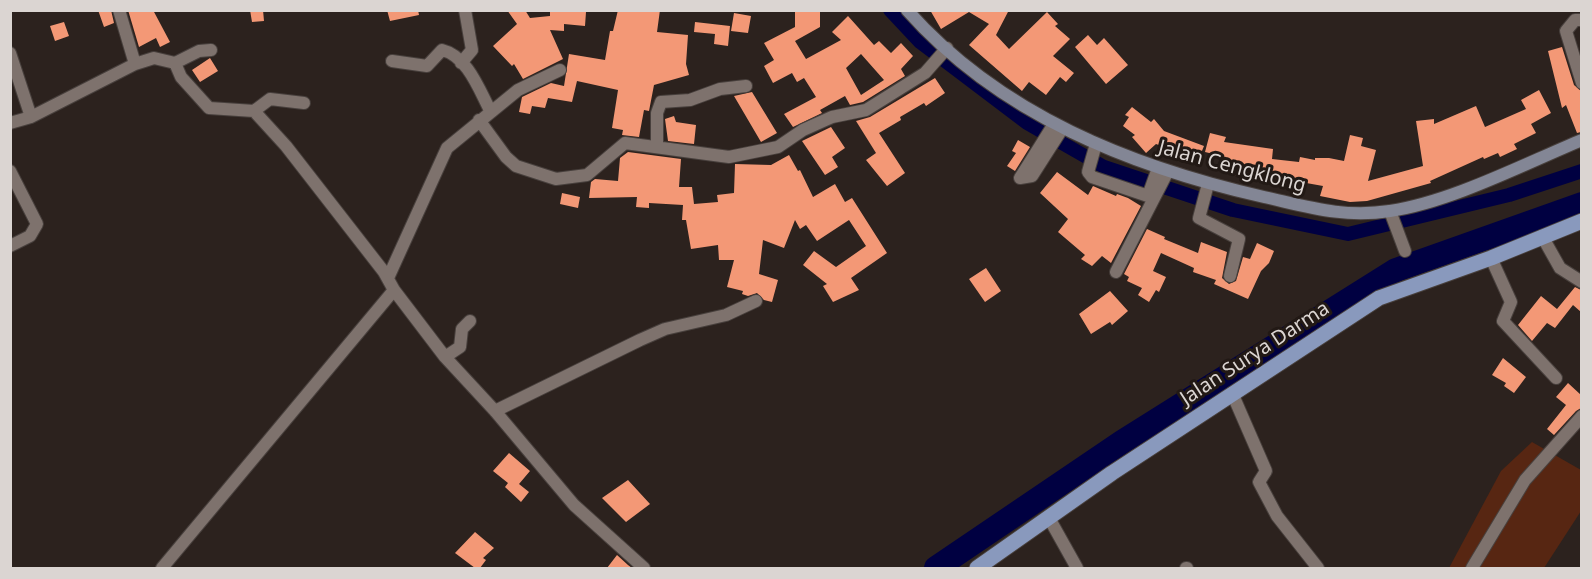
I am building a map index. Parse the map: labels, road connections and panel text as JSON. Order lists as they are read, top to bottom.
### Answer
{
  "streets": {
    "main road": ["Jalan Cengklong", "Jalan Surya Darma"]
  }
}
